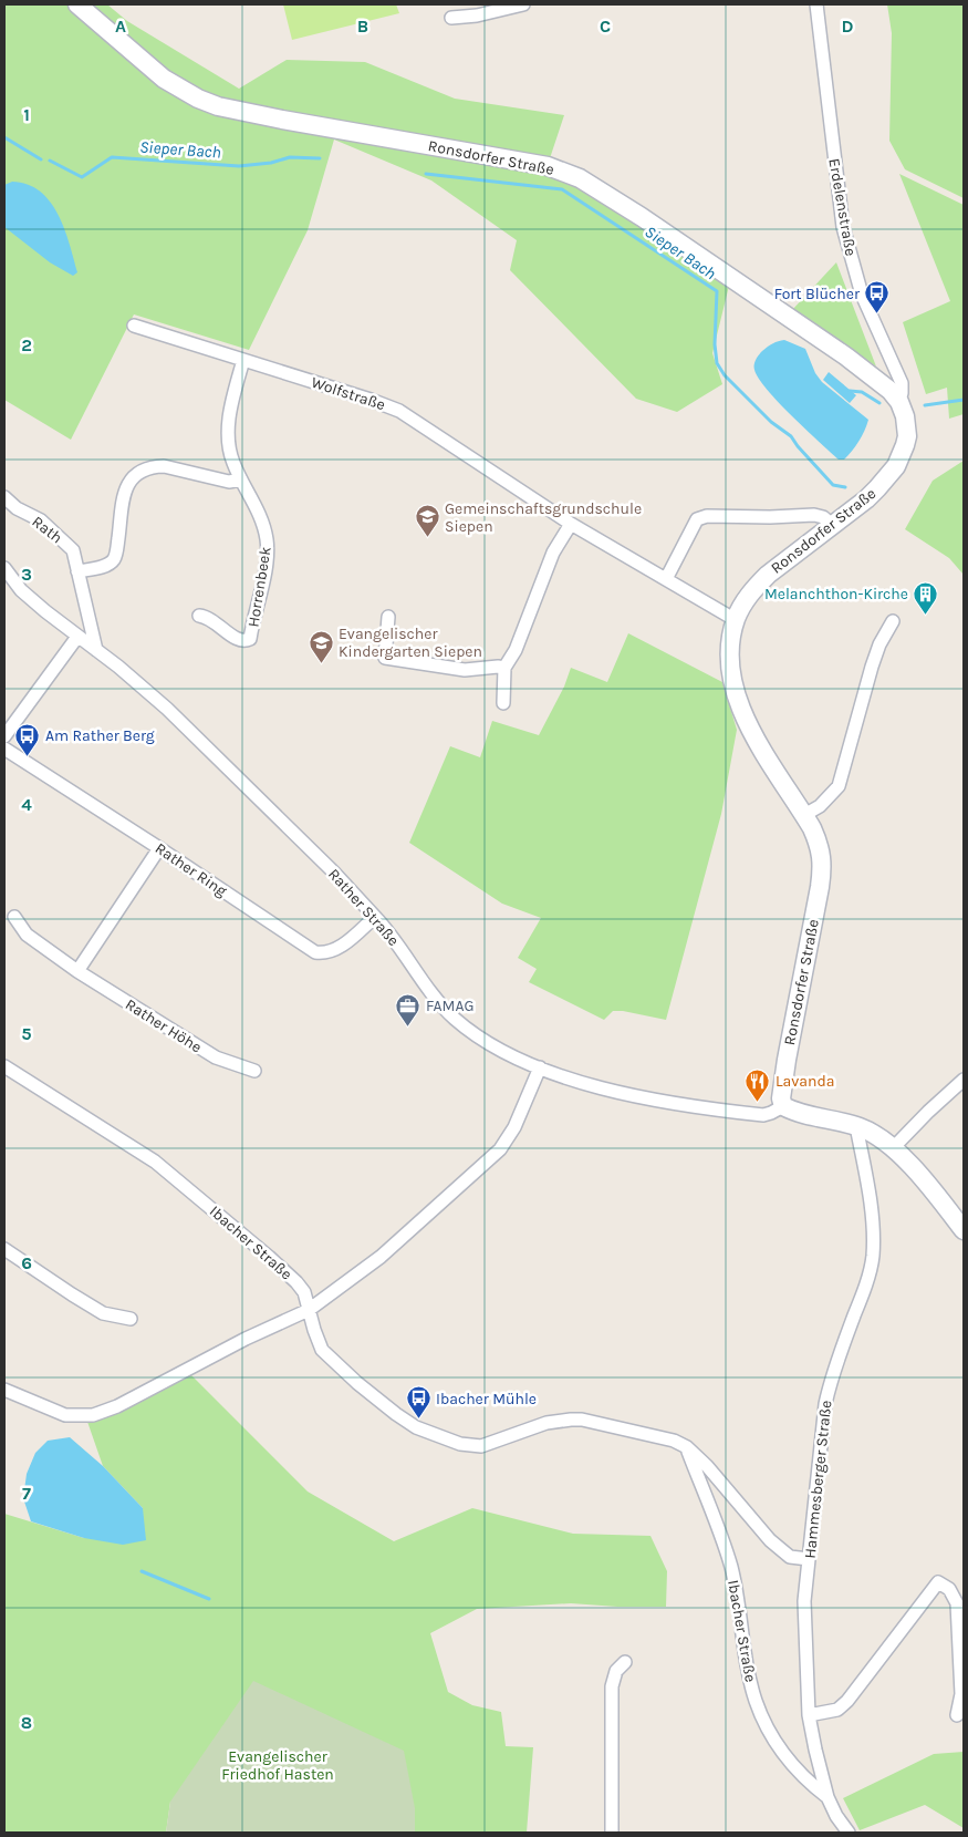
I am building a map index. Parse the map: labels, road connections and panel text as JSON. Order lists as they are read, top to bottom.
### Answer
{
  "streets": {
    "main road": ["Ronsdorfer Straße"],
    "street": [
      "Erdelenstraße",
      "Wolfstraße",
      "Rath",
      "Horrenbeek",
      "Rather Ring",
      "Rather Straße",
      "Rather Höhe",
      "Ibacher Straße",
      "Hammesberger Straße"
    ]
  },
  "crossings": [
    ["Ronsdorfer Straße", "Erdelenstraße"],
    ["Ronsdorfer Straße", "Wolfstraße"],
    ["Ronsdorfer Straße", "Rather Straße"],
    ["Wolfstraße", "Horrenbeek"],
    ["Rath", "Rather Straße"],
    ["Rather Ring", "Rather Straße"],
    ["Ibacher Straße", "Hammesberger Straße"]
  ],
  "water": ["Sieper Bach"],
  "parks": ["Evangelischer Friedhof Hasten"],
  "places": {
    "bus stop": ["Fort Blücher", "Am Rather Berg", "Ibacher Mühle"],
    "school or university": ["Gemeinschaftsgrundschule Siepen", "Evangelischer Kindergarten Siepen"],
    "building": ["Melanchthon-Kirche"],
    "office": ["FAMAG"],
    "restaurant": ["Lavanda"]
  },
  "grid": {
    "columns": [
      "A",
      "B",
      "C",
      "D"
    ],
    "rows": [
      "1",
      "2",
      "3",
      "4",
      "5",
      "6",
      "7",
      "8"
    ]
  }
}
